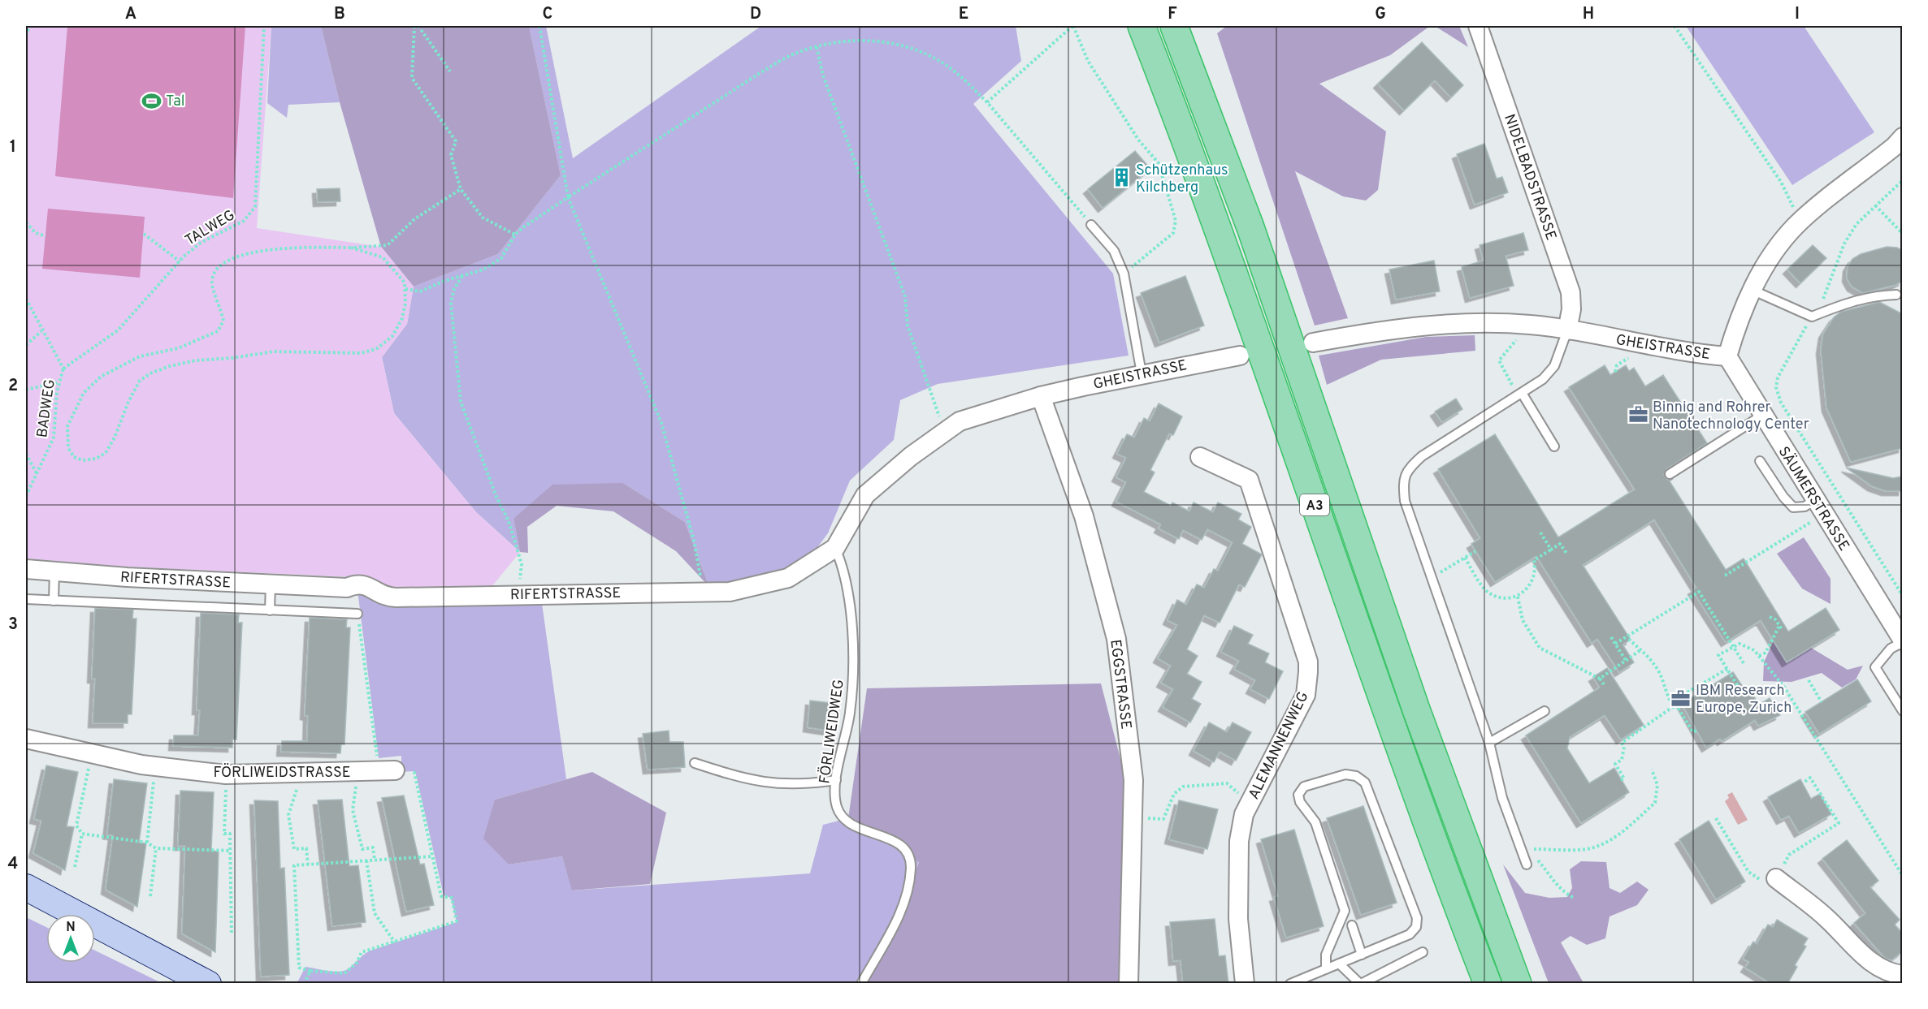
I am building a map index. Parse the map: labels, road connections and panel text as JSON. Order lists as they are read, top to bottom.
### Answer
{
  "streets": {
    "highway": ["A3"],
    "street": [
      "NIDELBADSTRASSE",
      "GHEISTRASSE",
      "SÄUMERSTRASSE",
      "RIFERTSTRASSE",
      "EGGSTRASSE",
      "ALEMANNENWEG",
      "FÖRLIWEIDSTRASSE"
    ],
    "lane": ["FÖRLIWEIDWEG"],
    "path": ["TALWEG", "BADWEG"]
  },
  "crossings": [
    ["NIDELBADSTRASSE", "GHEISTRASSE"],
    ["TALWEG", "BADWEG"],
    ["GHEISTRASSE", "SÄUMERSTRASSE"],
    ["GHEISTRASSE", "RIFERTSTRASSE"],
    ["GHEISTRASSE", "EGGSTRASSE"],
    ["RIFERTSTRASSE", "EGGSTRASSE"],
    ["RIFERTSTRASSE", "FÖRLIWEIDWEG"]
  ],
  "places": {
    "sports": ["Tal"],
    "building": ["Schützenhaus Kilchberg"],
    "office": ["Binnig and Rohrer Nanotechnology Center", "IBM Research Europe, Zurich"]
  },
  "north": "top",
  "grid": {
    "columns": [
      "A",
      "B",
      "C",
      "D",
      "E",
      "F",
      "G",
      "H",
      "I"
    ],
    "rows": [
      "1",
      "2",
      "3",
      "4"
    ]
  }
}
